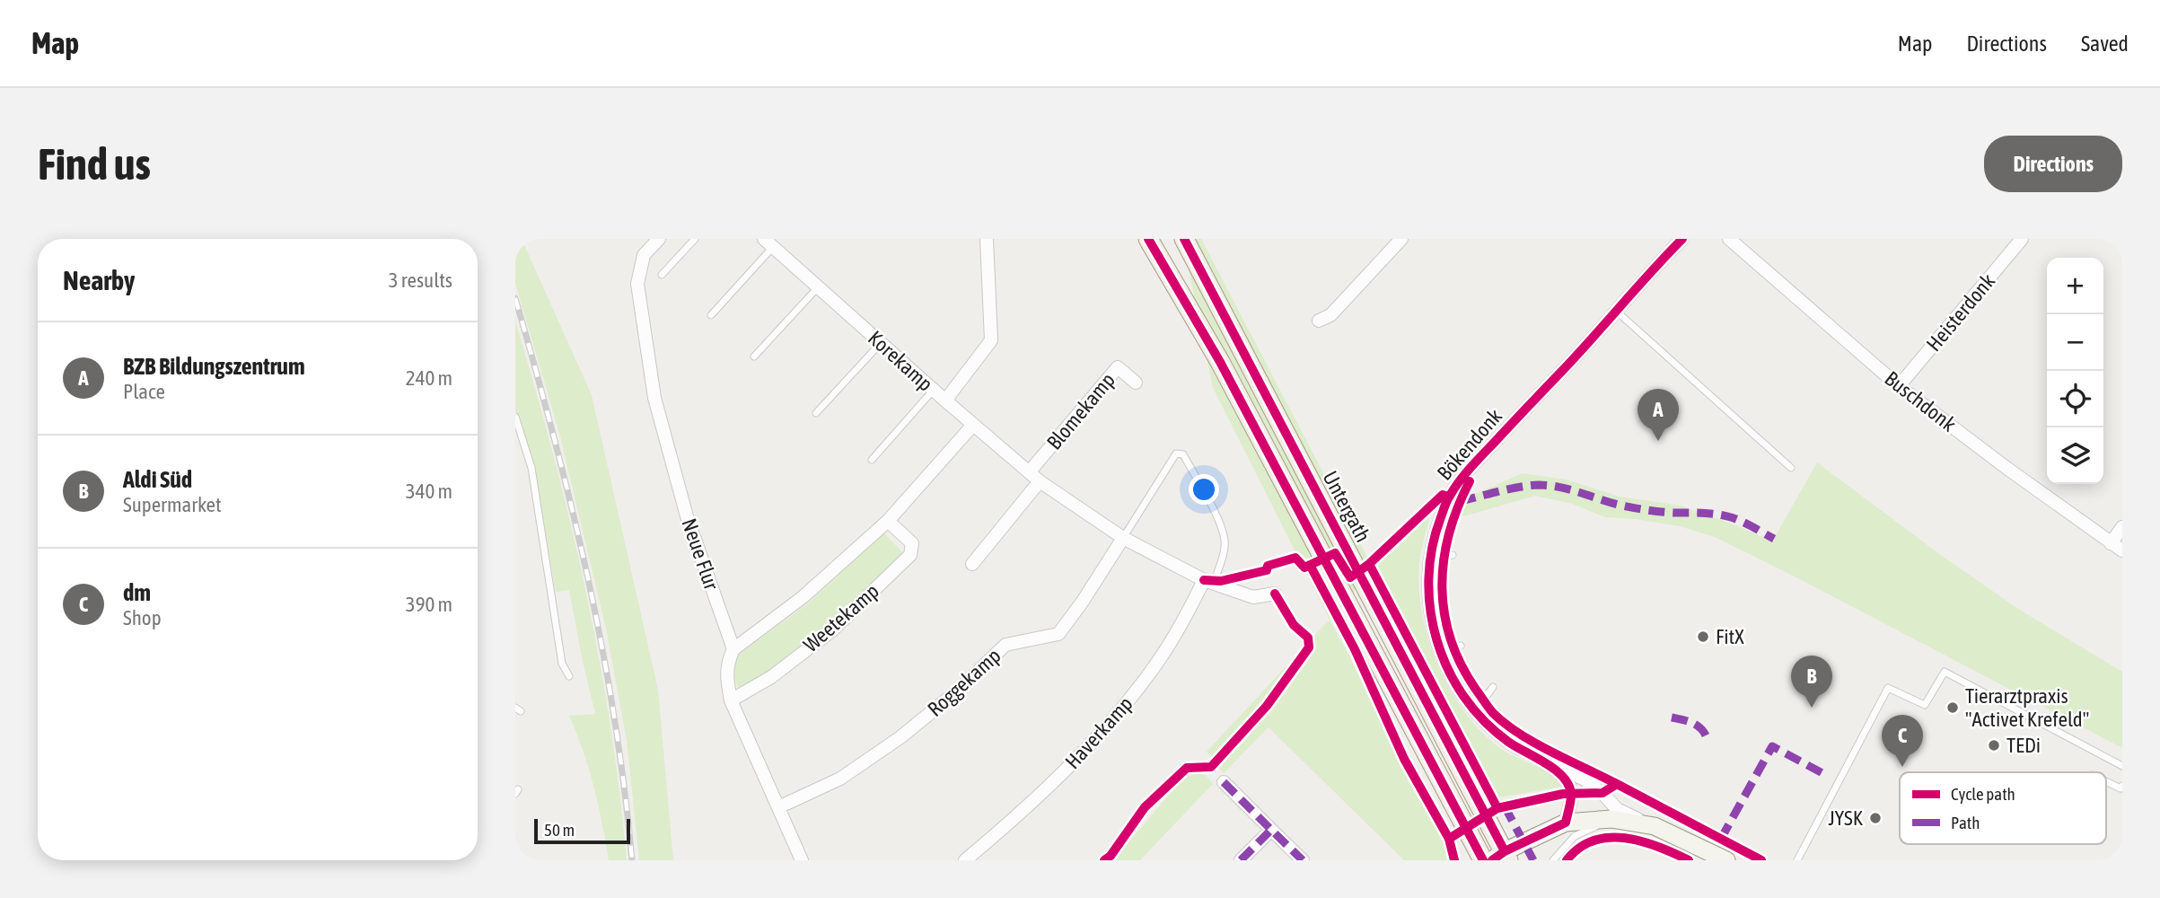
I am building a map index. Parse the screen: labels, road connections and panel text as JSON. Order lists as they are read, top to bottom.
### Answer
{
  "streets": {
    "main road": ["Untergath"],
    "street": [
      "Heisterdonk",
      "Korekamp",
      "Buschdonk",
      "Blomekamp",
      "Bökendonk",
      "Neue Flur",
      "Weetekamp",
      "Roggekamp",
      "Haverkamp"
    ]
  },
  "crossings": [
    ["Heisterdonk", "Buschdonk"],
    ["Korekamp", "Blomekamp"],
    ["Korekamp", "Weetekamp"],
    ["Korekamp", "Roggekamp"],
    ["Korekamp", "Haverkamp"],
    ["Neue Flur", "Weetekamp"]
  ],
  "places": [
    "FitX",
    "Tierarztpraxis \"Activet Krefeld\"",
    "TEDi",
    "JYSK"
  ],
  "legend": ["Cycle path", "Path"],
  "scale_bar": "50 m",
  "page": {
    "header": "Map",
    "nav": ["Map", "Directions", "Saved"],
    "buttons": "Directions",
    "title": "Find us",
    "heading": ["Nearby", "3 results"],
    "map_buttons": ["+", "−"],
    "list": [
      {
        "mark": "A",
        "name": "BZB Bildungszentrum",
        "note": "Place",
        "value": "240 m"
      },
      {
        "mark": "B",
        "name": "Aldi Süd",
        "note": "Supermarket",
        "value": "340 m"
      },
      {
        "mark": "C",
        "name": "dm",
        "note": "Shop",
        "value": "390 m"
      }
    ],
    "pins": ["A", "B", "C"],
    "scale": "50 m"
  }
}
